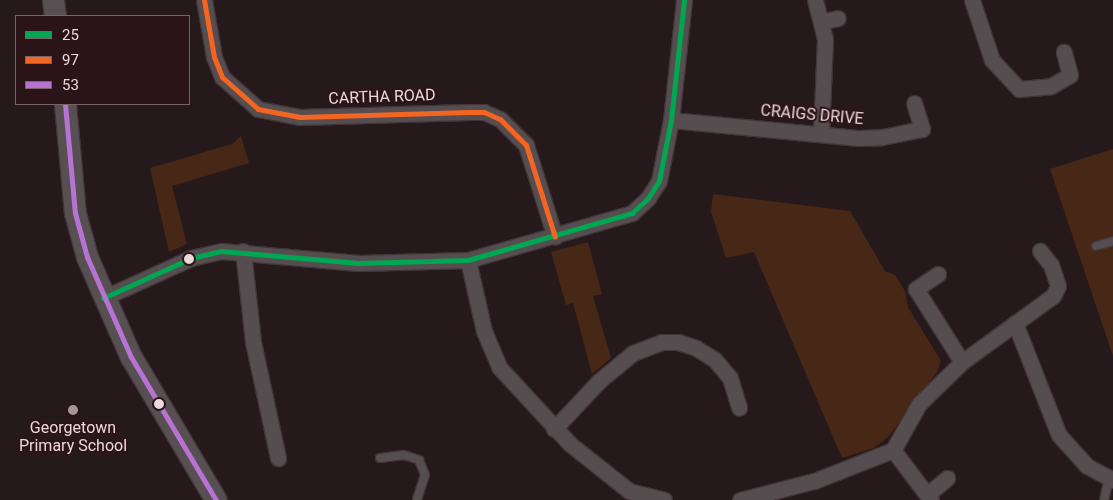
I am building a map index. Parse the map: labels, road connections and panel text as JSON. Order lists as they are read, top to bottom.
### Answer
{
  "streets": {
    "street": ["CARTHA ROAD", "CRAIGS DRIVE"]
  },
  "places": ["Georgetown Primary School"],
  "lines": ["transit line 25", "transit line 97", "transit line 53"],
  "legend": ["25", "97", "53"]
}
